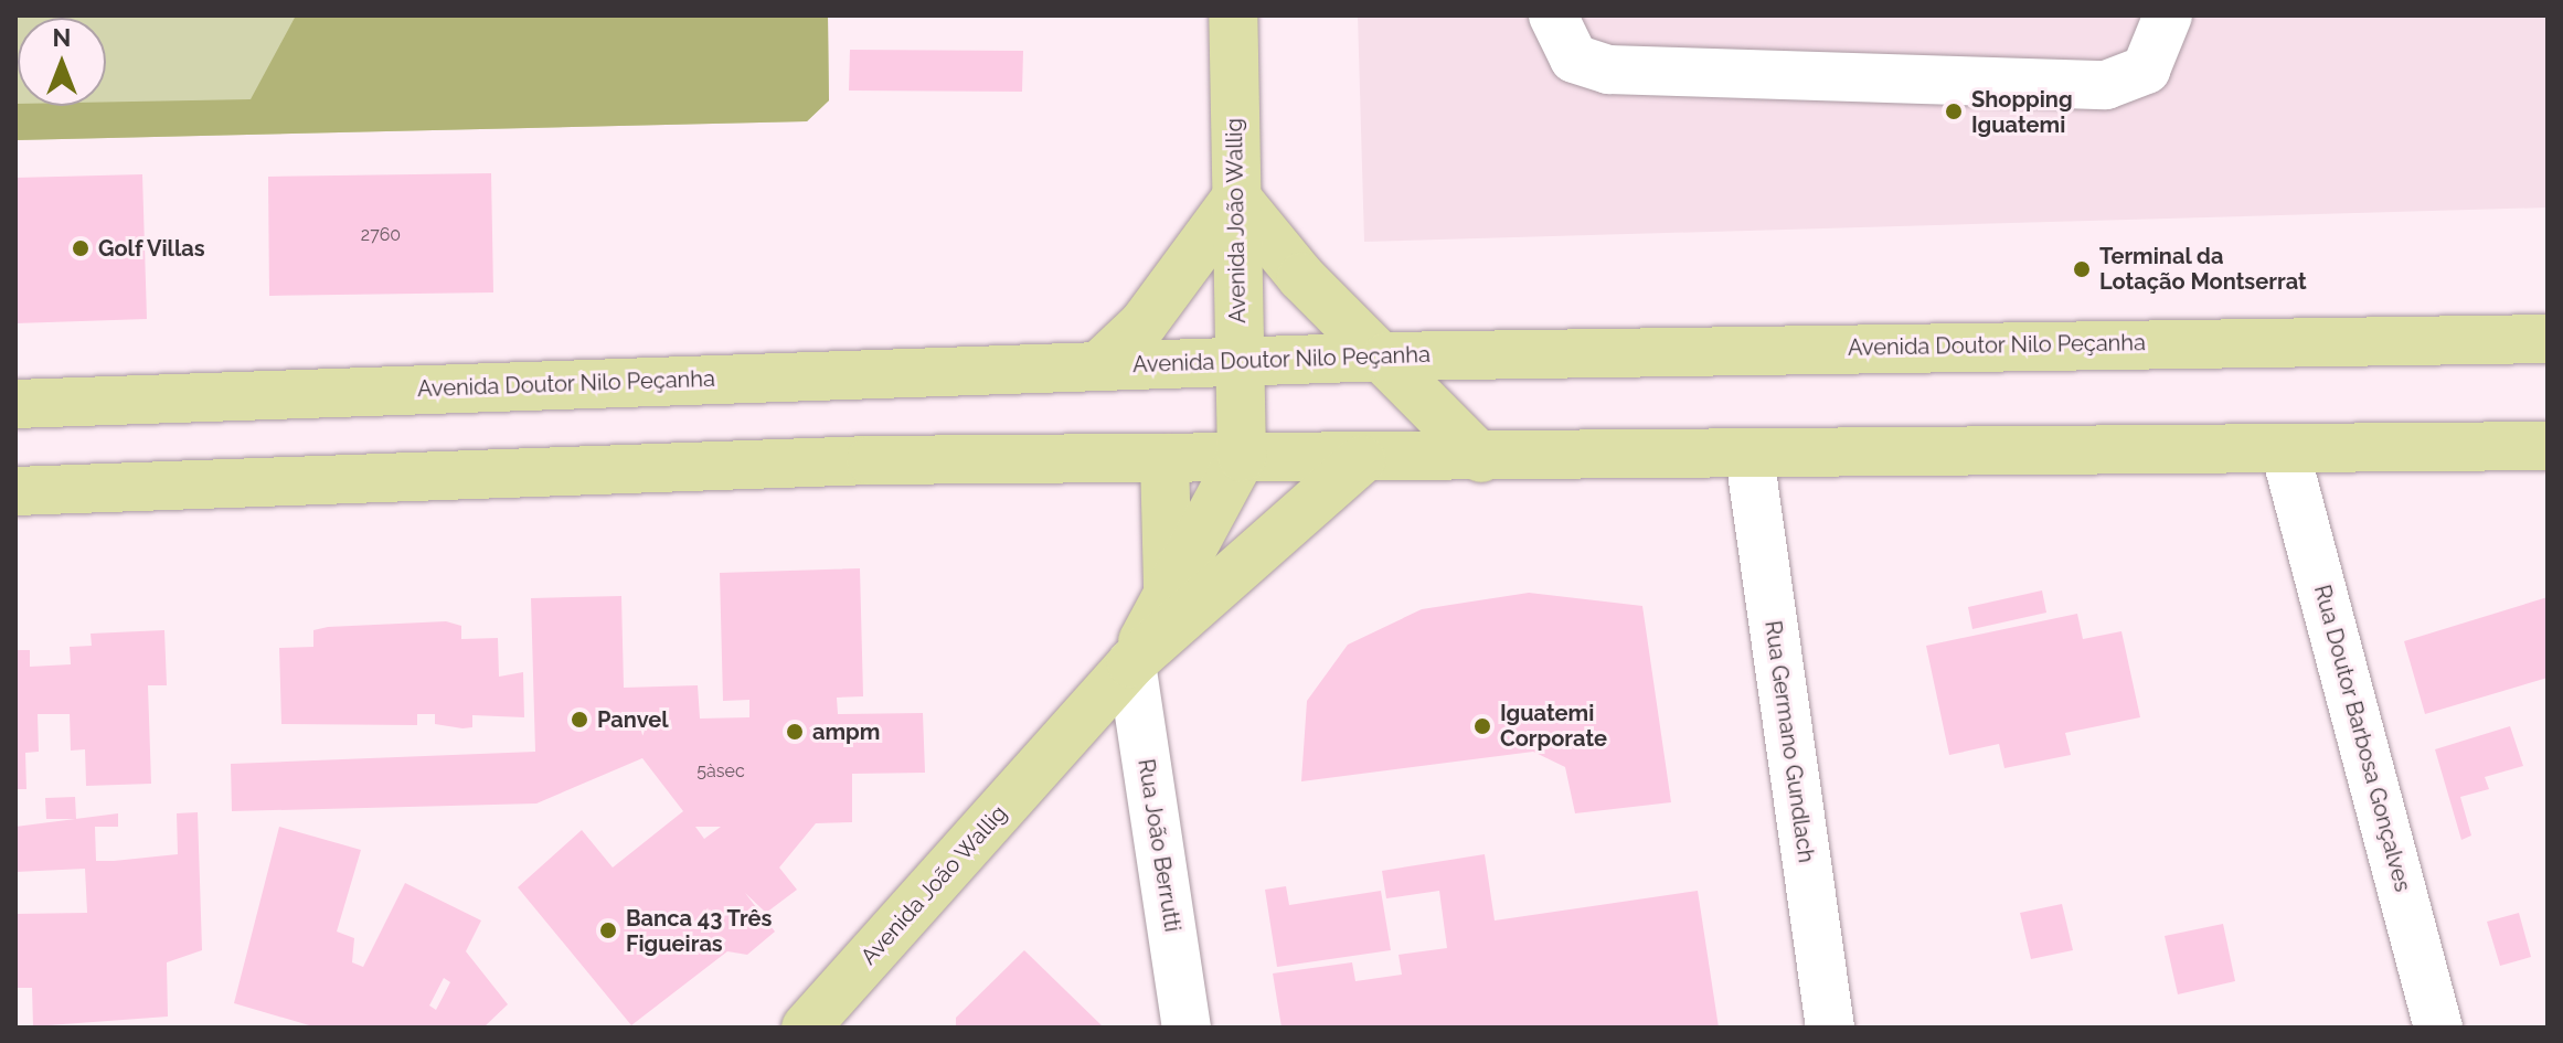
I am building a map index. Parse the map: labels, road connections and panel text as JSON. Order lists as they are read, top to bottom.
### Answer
{
  "streets": {
    "main road": ["Avenida João Wallig", "Avenida Doutor Nilo Peçanha"],
    "street": ["Rua Doutor Barbosa Gonçalves", "Rua Germano Gundlach", "Rua João Berrutti"]
  },
  "crossings": [
    ["Avenida João Wallig", "Avenida Doutor Nilo Peçanha"],
    ["Avenida João Wallig", "Rua João Berrutti"]
  ],
  "places": [
    "Shopping Iguatemi",
    "Golf Villas",
    "Terminal da Lotação Montserrat",
    "Panvel",
    "Iguatemi Corporate",
    "ampm",
    "Banca 43 Três Figueiras"
  ],
  "house_numbers": ["2760", "5àsec"],
  "north": "top"
}
